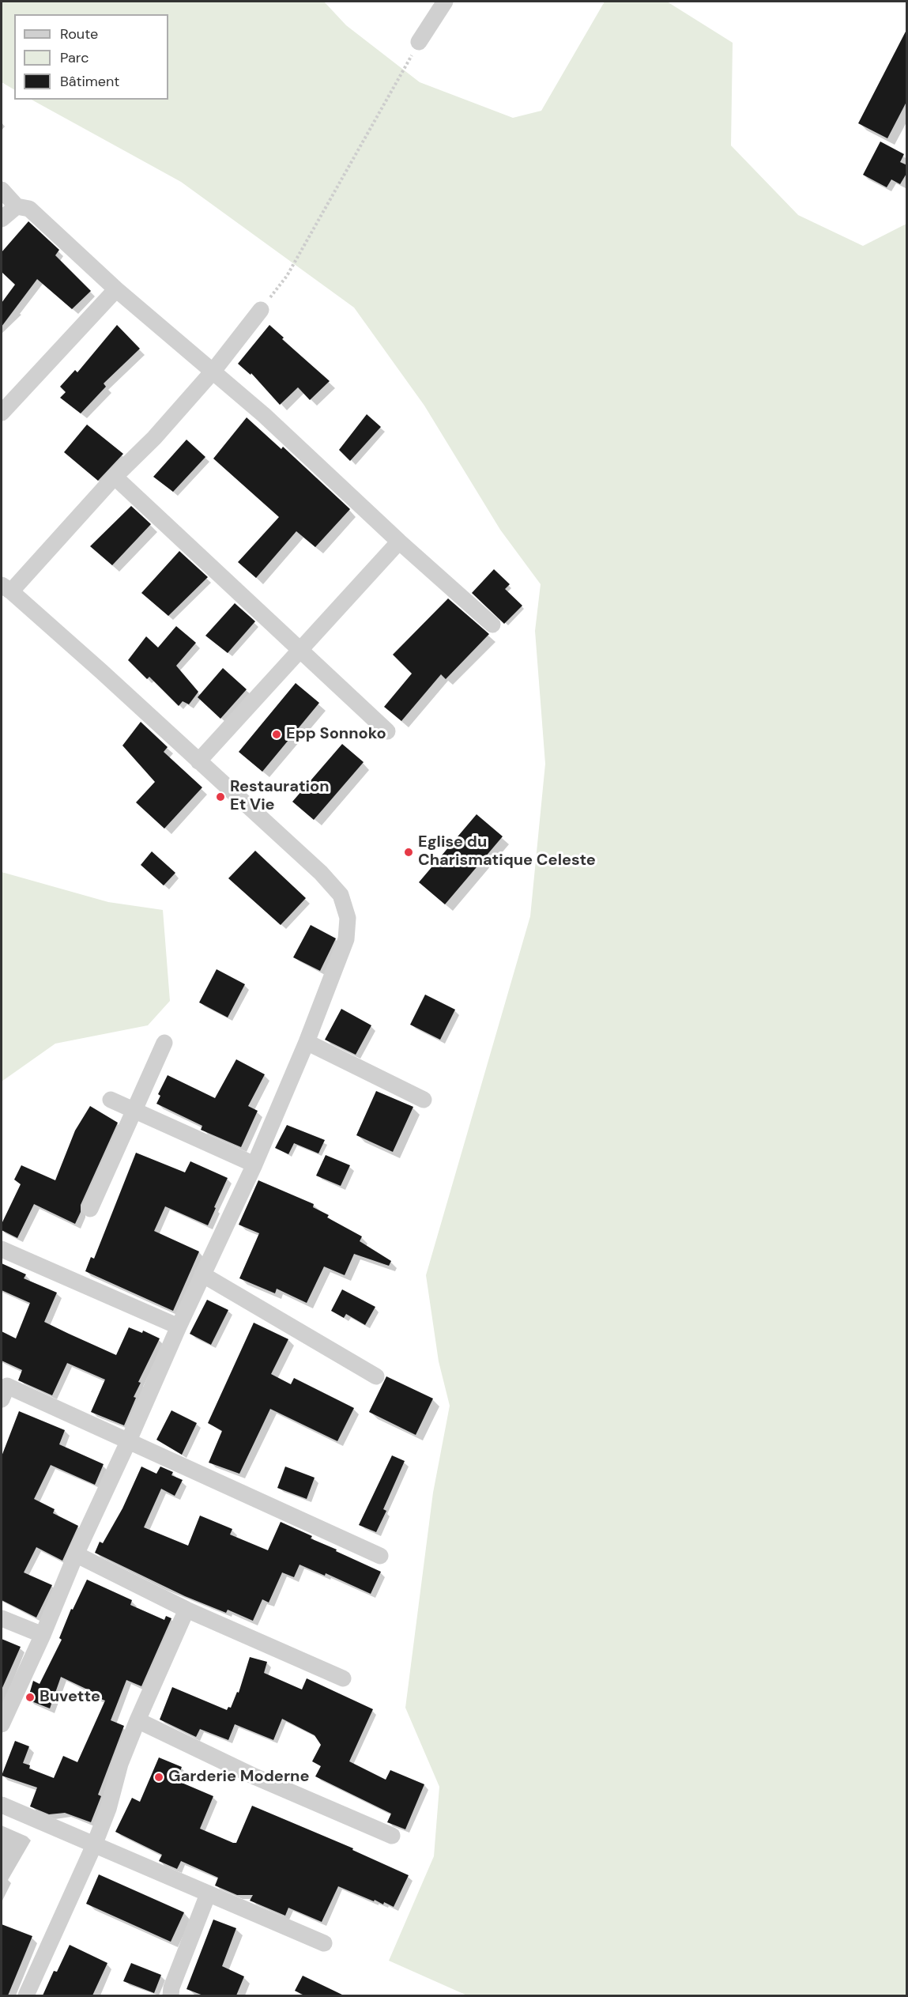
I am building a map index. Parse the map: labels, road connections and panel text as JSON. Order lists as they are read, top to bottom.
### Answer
{
  "places": [
    "Epp Sonnoko",
    "Restauration Et Vie",
    "Eglise du Charismatique Celeste",
    "Buvette",
    "Garderie Moderne"
  ],
  "legend": ["Route", "Parc", "Bâtiment"]
}
